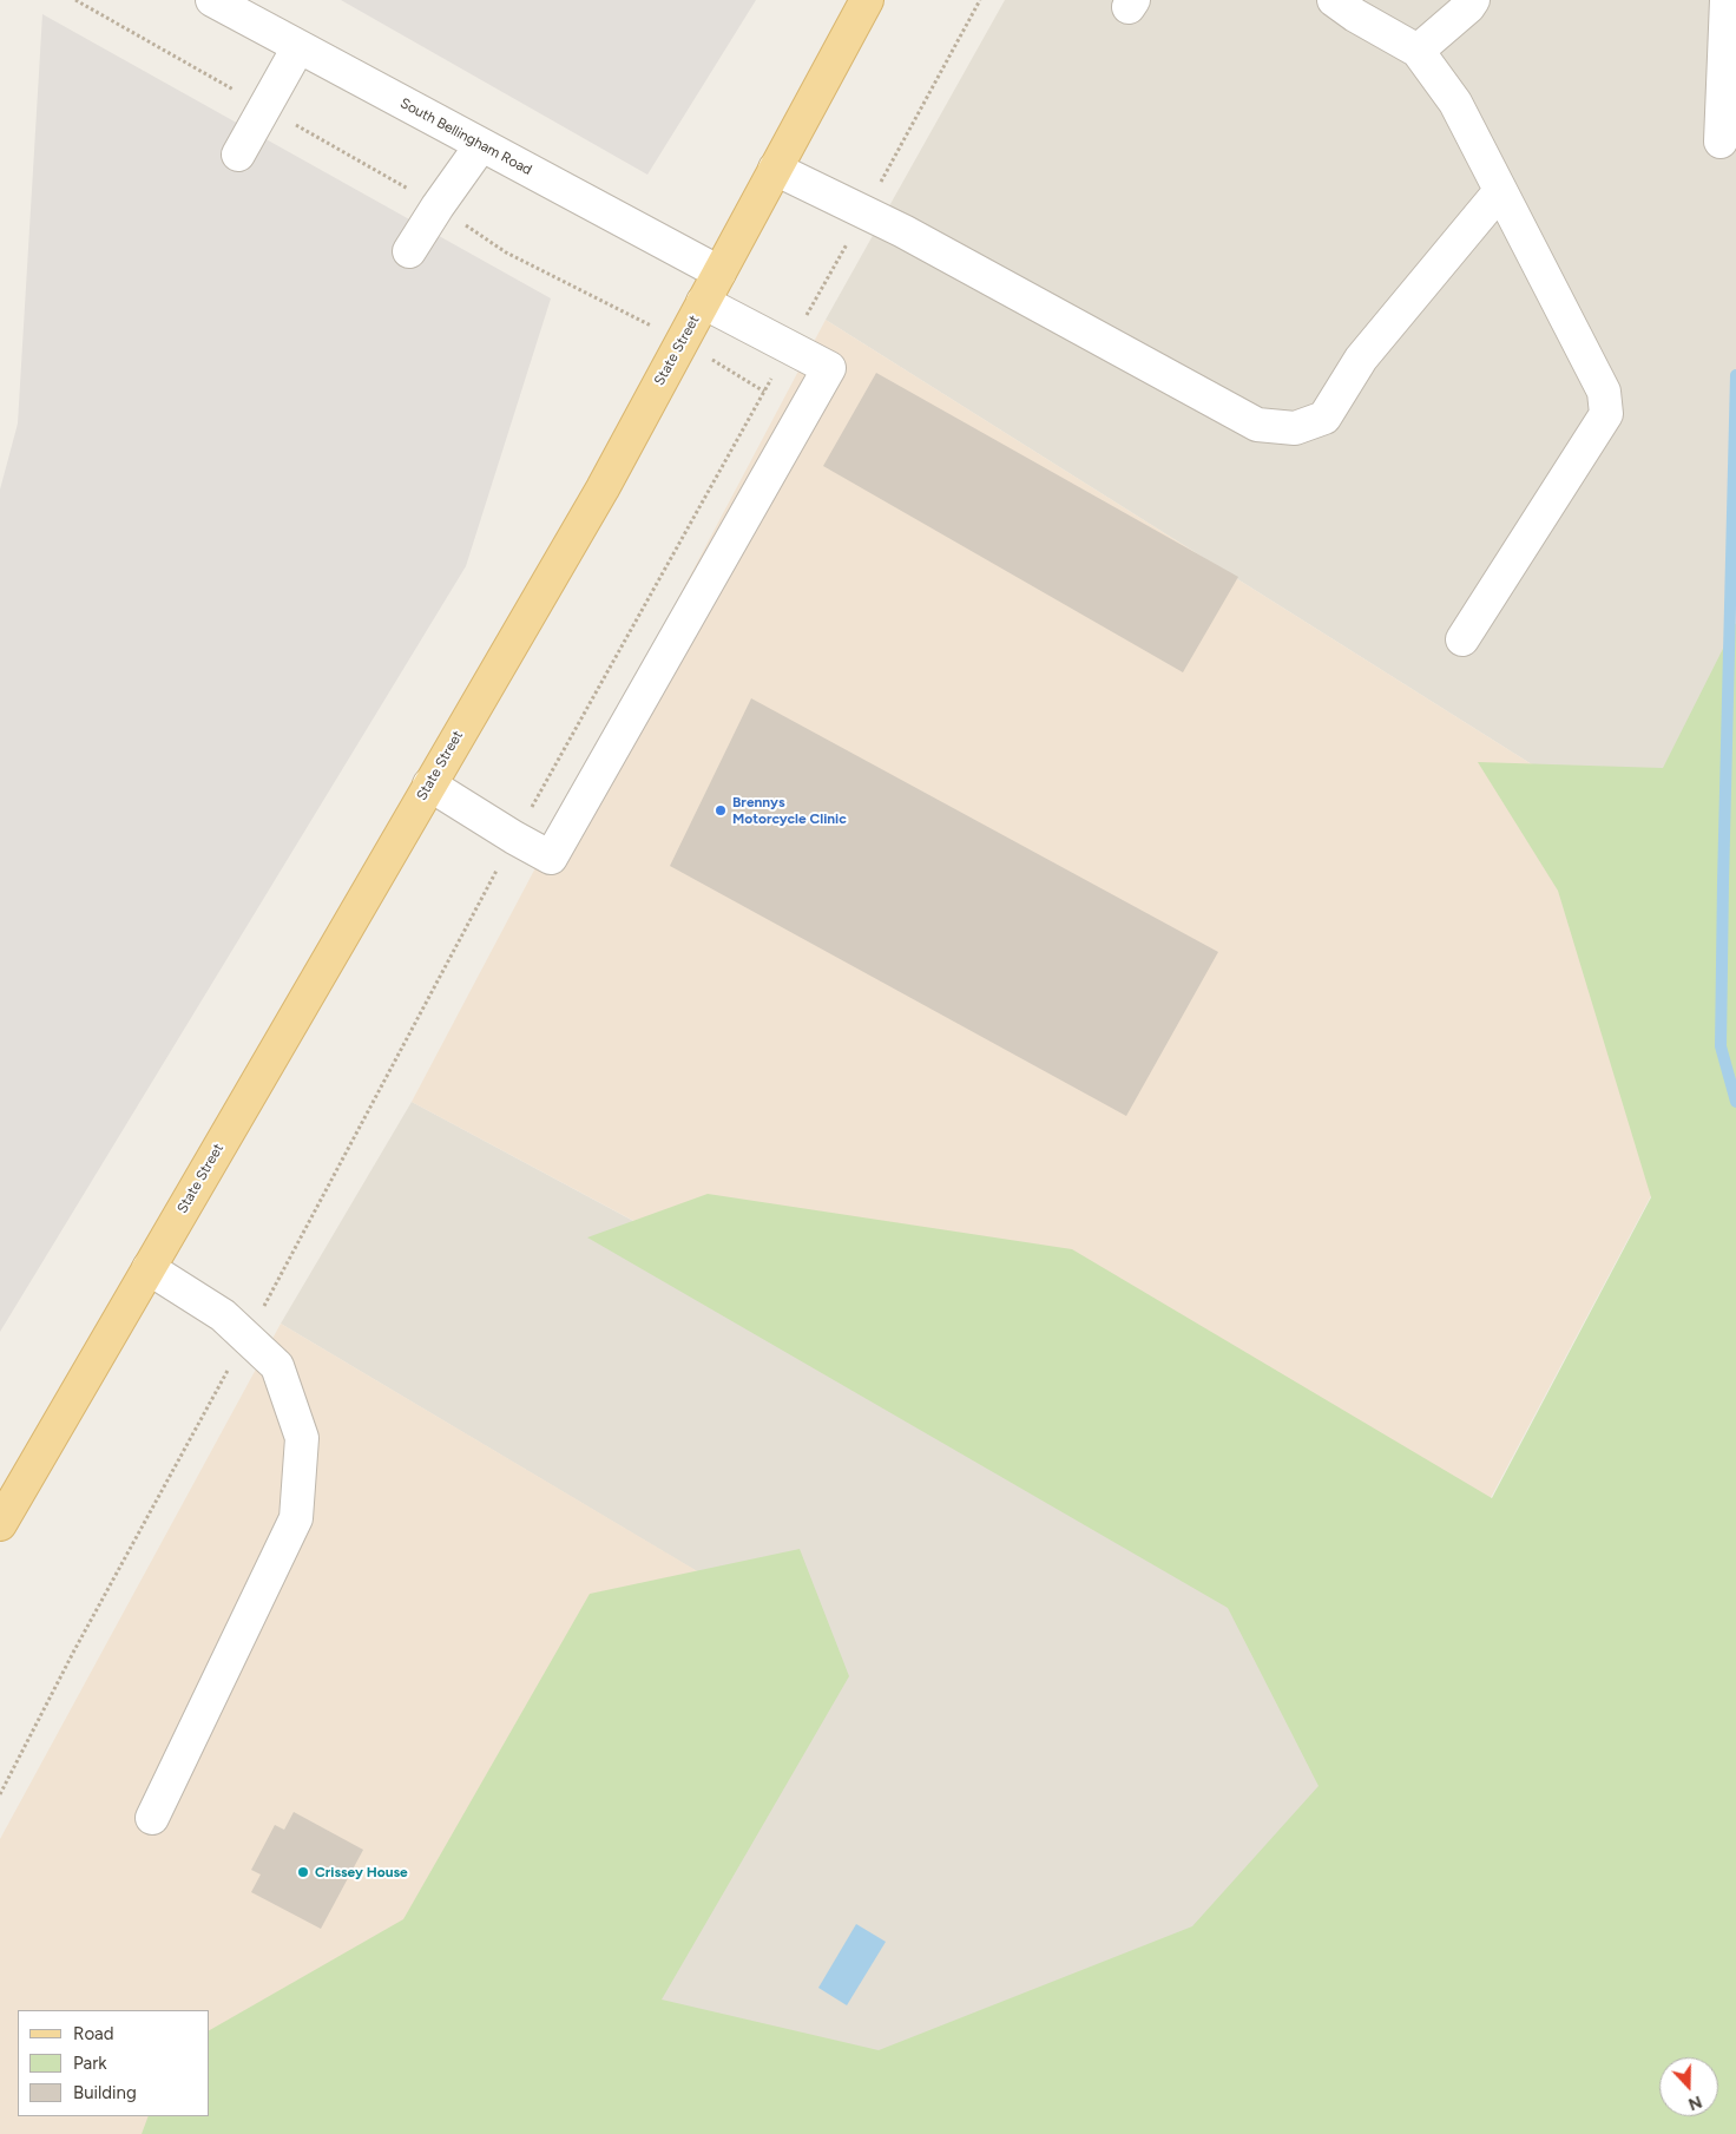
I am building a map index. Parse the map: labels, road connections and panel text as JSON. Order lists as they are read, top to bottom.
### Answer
{
  "streets": {
    "main road": ["State Street"],
    "street": ["South Bellingham Road"]
  },
  "crossings": [
    ["South Bellingham Road", "State Street"]
  ],
  "places": ["Brennys Motorcycle Clinic", "Crissey House"],
  "legend": ["Road", "Park", "Building"],
  "north": "bottom"
}
